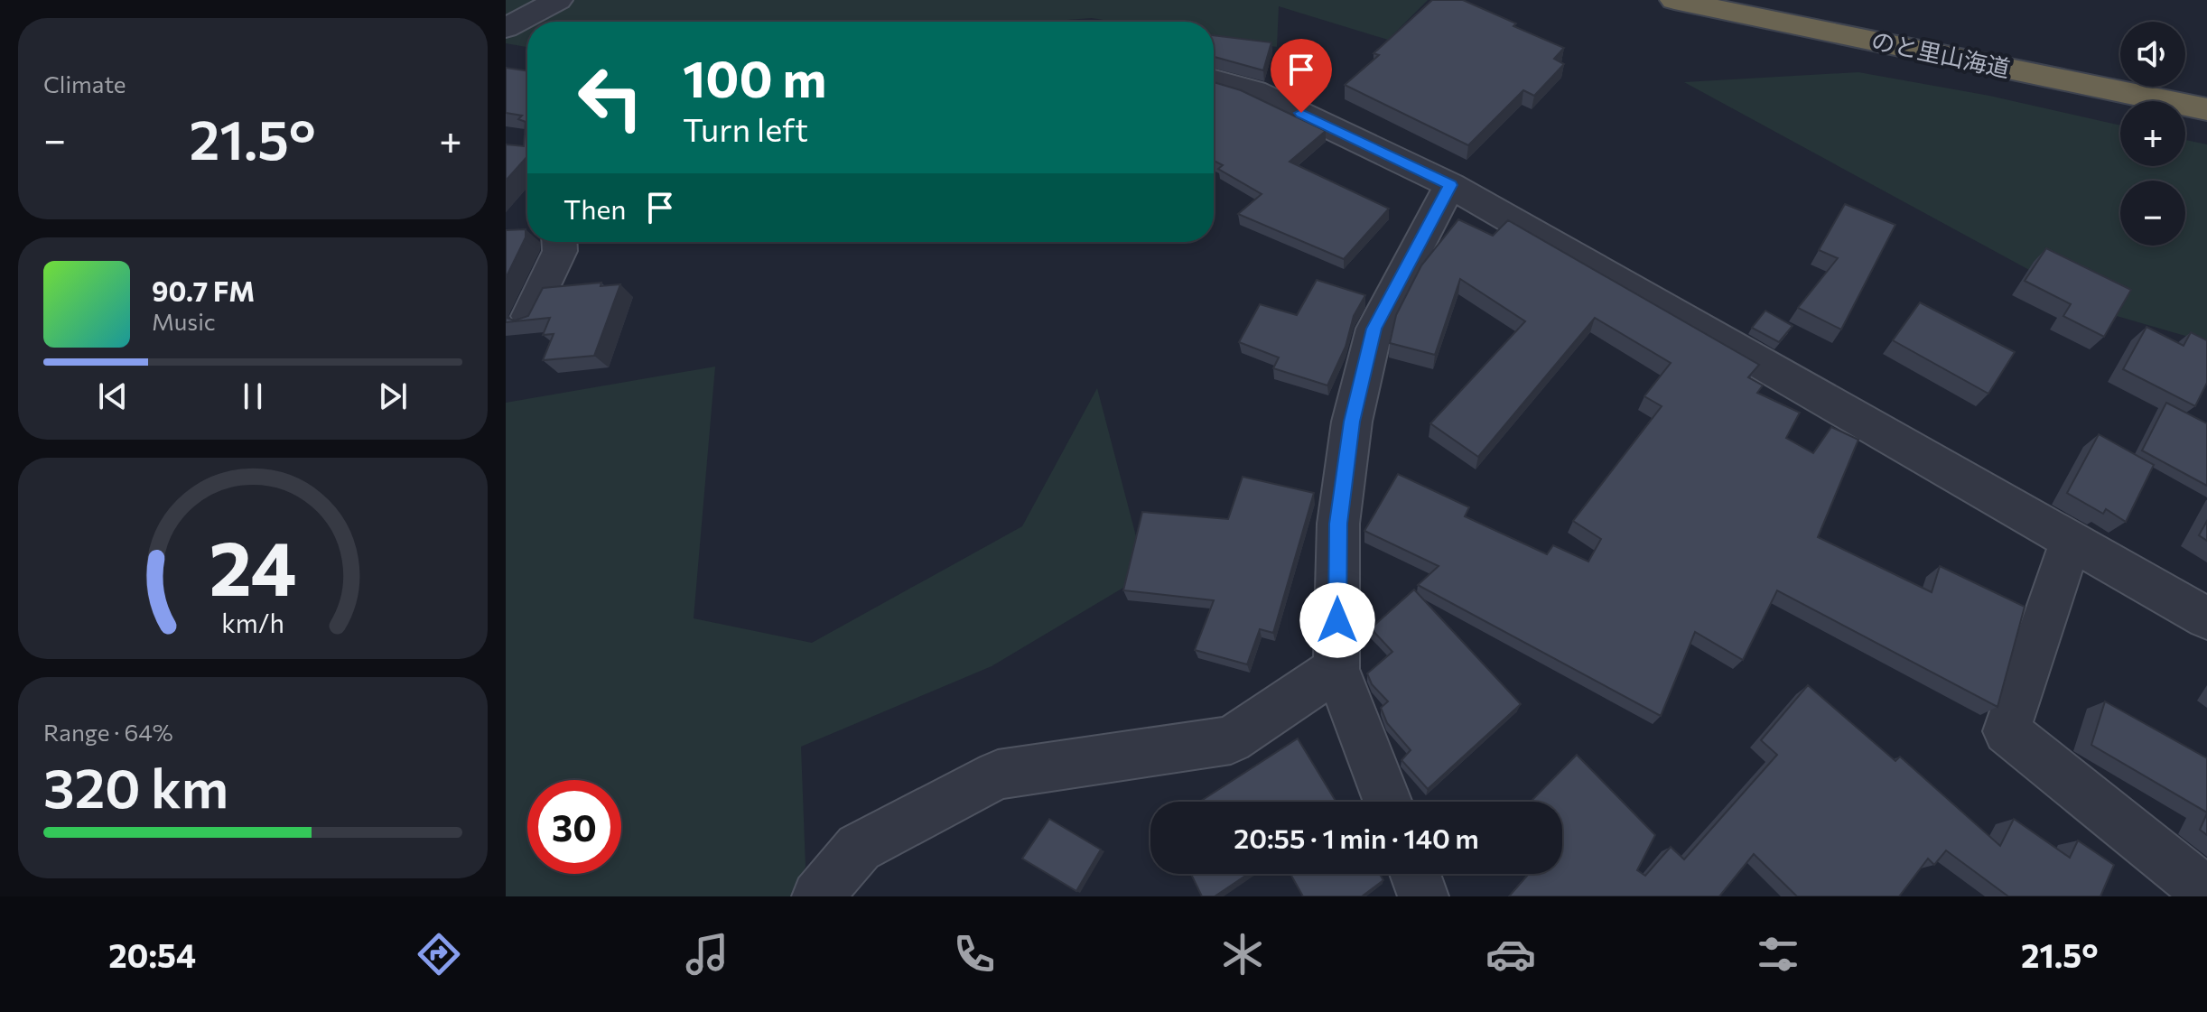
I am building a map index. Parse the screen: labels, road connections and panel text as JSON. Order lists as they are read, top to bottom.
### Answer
{
  "streets": {
    "highway": ["のと里山海道"]
  },
  "page": {
    "tile": [
      "Climate",
      ["Range · 64%", "320 km"]
    ],
    "map_buttons": ["+", "−"],
    "turn": ["100 m", "Turn left"],
    "heat": ["−", "21.5°", "+"],
    "then": "Then",
    "song": ["90.7 FM", "Music"],
    "limit": "30",
    "trip": "20:55 · 1 min · 140 m",
    "tabs": ["20:54", "21.5°"],
    "gauge": ["24", "km/h"]
  }
}
